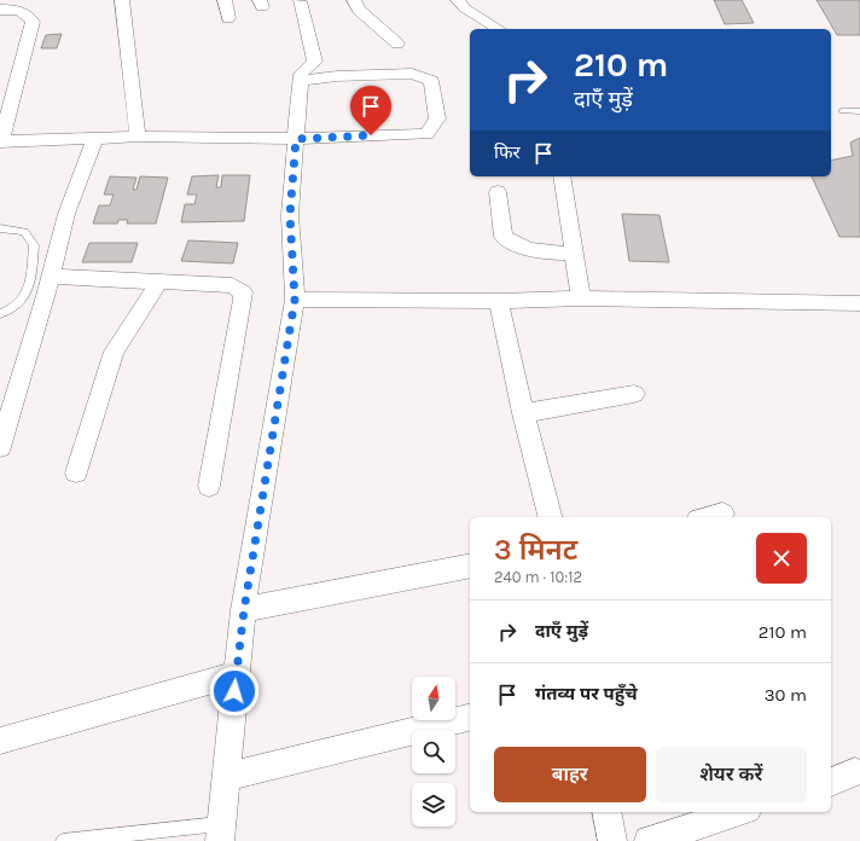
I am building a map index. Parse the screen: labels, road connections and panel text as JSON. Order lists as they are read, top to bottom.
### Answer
{
  "north": "top",
  "page": {
    "turn": ["210 m", "दाएँ मुड़ें"],
    "then": "फिर",
    "heading": ["3 मिनट", "240 m · 10:12"],
    "list": [
      {
        "name": "दाएँ मुड़ें",
        "value": "210 m"
      },
      {
        "name": "गंतव्य पर पहुँचे",
        "value": "30 m"
      }
    ],
    "buttons": ["बाहर", "शेयर करें"]
  }
}
